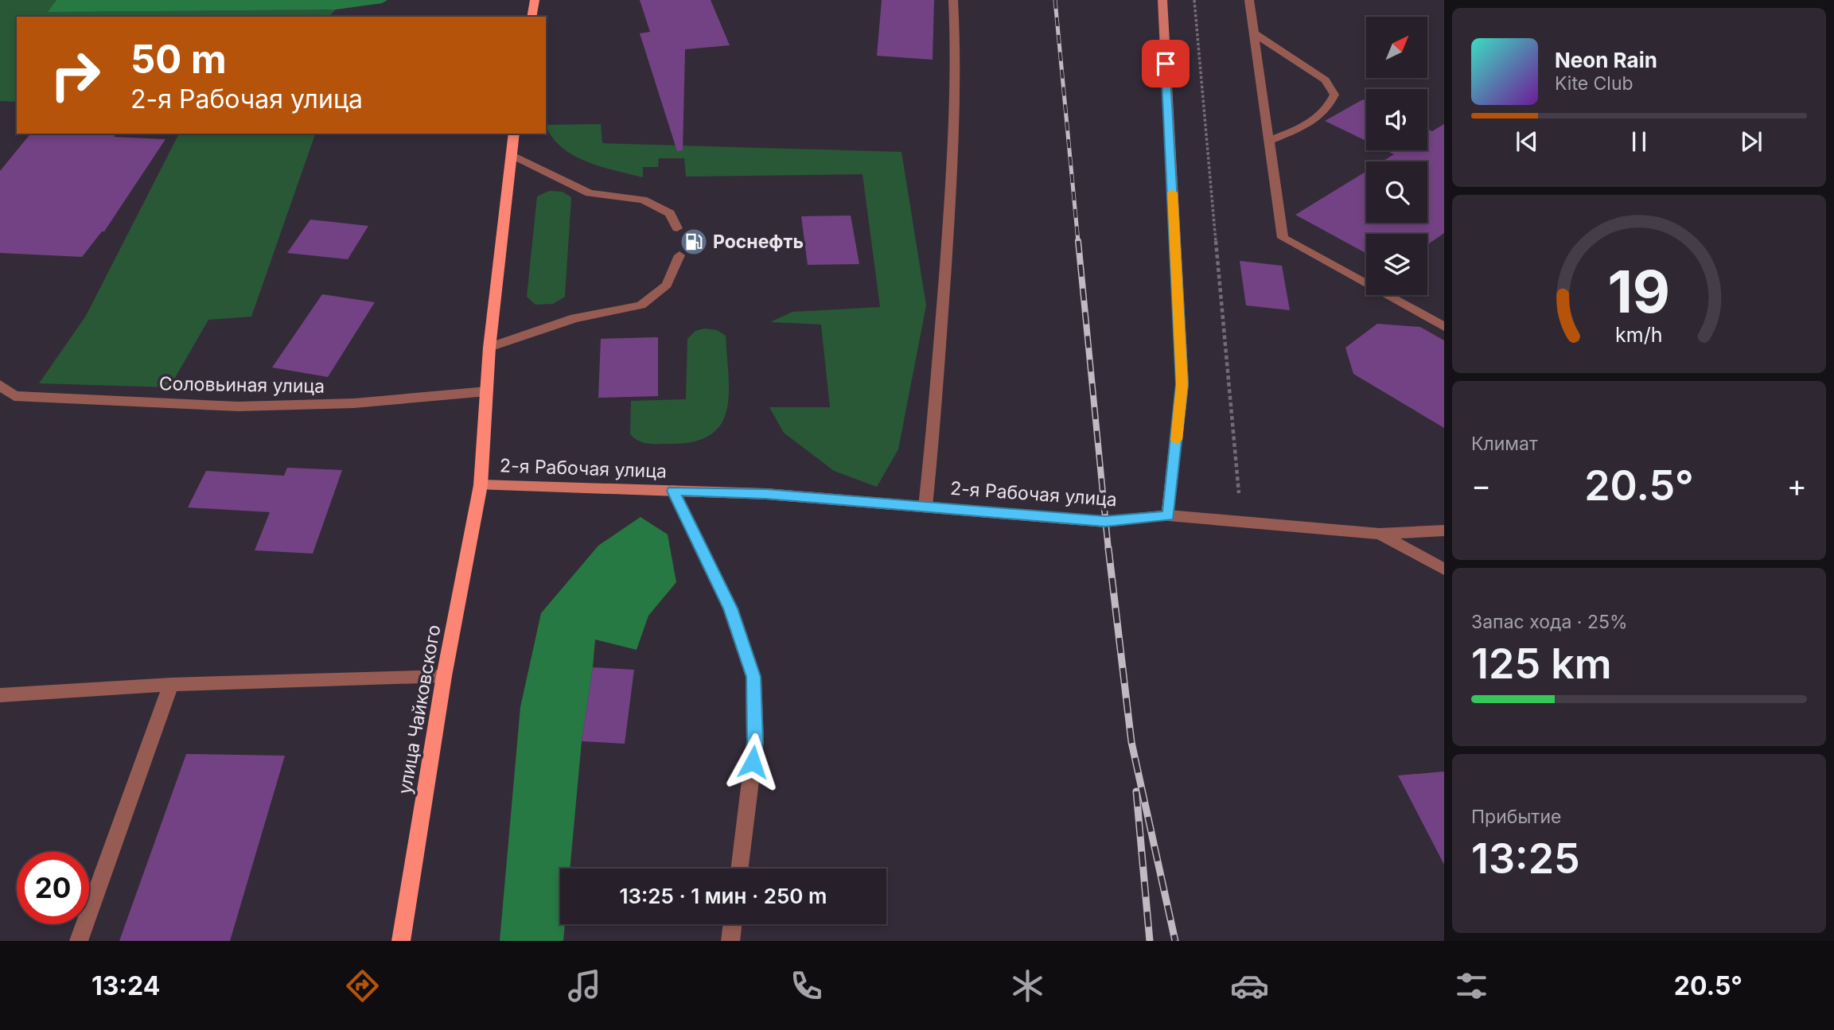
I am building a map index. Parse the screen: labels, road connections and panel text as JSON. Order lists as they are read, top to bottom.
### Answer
{
  "streets": {
    "main road": ["2-я Рабочая улица", "улица Чайковского"],
    "street": ["Соловьиная улица"]
  },
  "crossings": [
    ["2-я Рабочая улица", "улица Чайковского"]
  ],
  "places": {
    "fuel station": ["Роснефть"]
  },
  "north": "top right",
  "page": {
    "turn": ["50 m", "2-я Рабочая улица"],
    "song": ["Neon Rain", "Kite Club"],
    "tile": [
      "Климат",
      ["Запас хода · 25%", "125 km"],
      ["Прибытие", "13:25"]
    ],
    "heat": ["−", "20.5°", "+"],
    "limit": "20",
    "trip": "13:25 · 1 мин · 250 m",
    "tabs": ["13:24", "20.5°"],
    "gauge": ["19", "km/h"]
  }
}
